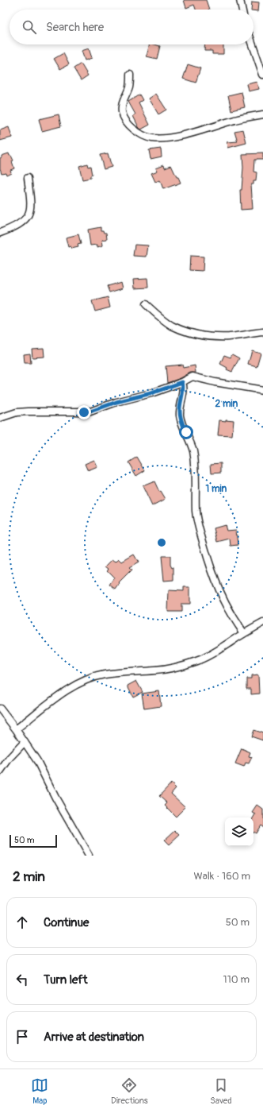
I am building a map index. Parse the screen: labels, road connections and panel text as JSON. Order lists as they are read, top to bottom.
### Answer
{
  "scale_bar": "50 m",
  "page": {
    "search": "Search here",
    "scale": "50 m",
    "heading": ["2 min", "Walk · 160 m"],
    "list": [
      ["Continue", "50 m"],
      ["Turn left", "110 m"],
      "Arrive at destination"
    ],
    "nav": ["Map", "Directions", "Saved"]
  },
  "rings": ["2 min", "1 min"]
}
